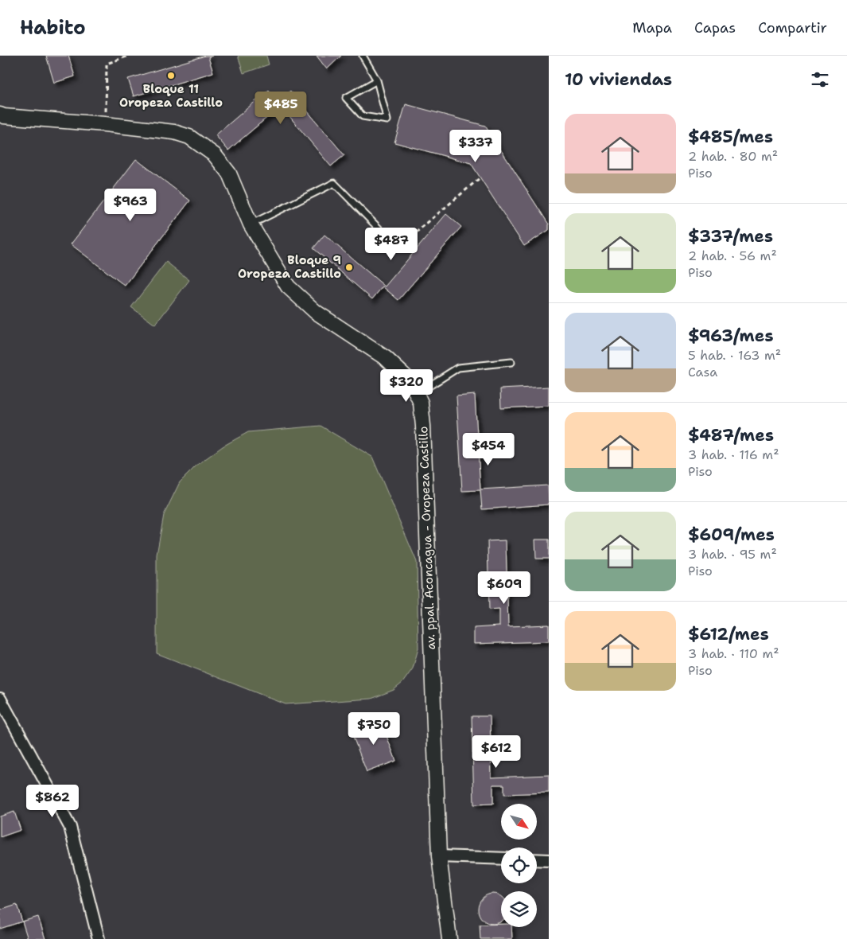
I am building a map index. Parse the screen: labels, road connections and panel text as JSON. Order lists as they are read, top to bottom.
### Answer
{
  "streets": {
    "street": ["av. ppal. Aconcagua - Oropeza Castillo"]
  },
  "places": ["Bloque 11 Oropeza Castillo", "Bloque 9 Oropeza Castillo"],
  "north": "bottom right",
  "page": {
    "header": "Habito",
    "nav": ["Mapa", "Capas", "Compartir"],
    "heading": "10 viviendas",
    "price": [
      "$485",
      "$337",
      "$963",
      "$487",
      "$320",
      "$454",
      "$609",
      "$750",
      "$612",
      "$862"
    ],
    "list": [
      {
        "name": "$485/mes",
        "note": "2 hab. · 80 m² · Piso"
      },
      {
        "name": "$337/mes",
        "note": "2 hab. · 56 m² · Piso"
      },
      {
        "name": "$963/mes",
        "note": "5 hab. · 163 m² · Casa"
      },
      {
        "name": "$487/mes",
        "note": "3 hab. · 116 m² · Piso"
      },
      {
        "name": "$609/mes",
        "note": "3 hab. · 95 m² · Piso"
      },
      {
        "name": "$612/mes",
        "note": "3 hab. · 110 m² · Piso"
      }
    ]
  }
}
